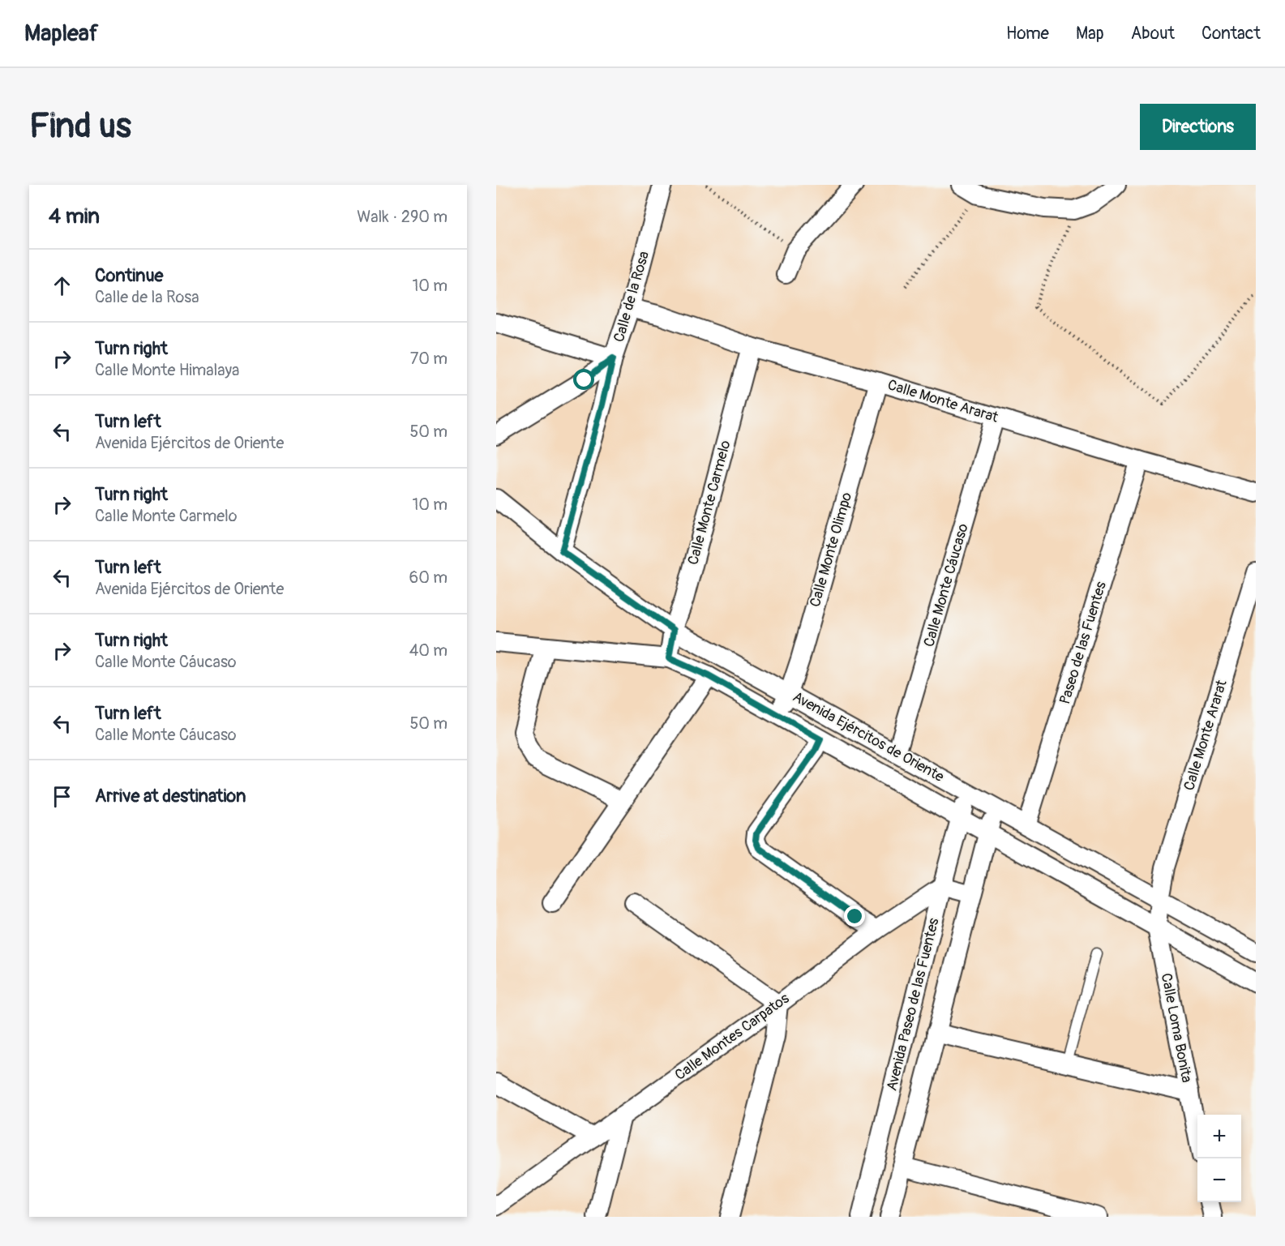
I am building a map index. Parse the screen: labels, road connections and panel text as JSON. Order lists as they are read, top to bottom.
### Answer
{
  "streets": {
    "street": [
      "Calle de la Rosa",
      "Calle Monte Ararat",
      "Calle Monte Carmelo",
      "Calle Monte Olimpo",
      "Calle Monte Cáucaso",
      "Paseo de las Fuentes",
      "Avenida Ejércitos de Oriente",
      "Avenida Paseo de las Fuentes",
      "Calle Loma Bonita",
      "Calle Montes Carpatos"
    ]
  },
  "crossings": [
    ["Calle de la Rosa", "Calle Monte Ararat"],
    ["Calle Monte Ararat", "Calle Monte Carmelo"],
    ["Calle Monte Ararat", "Calle Monte Olimpo"],
    ["Calle Monte Ararat", "Calle Monte Cáucaso"],
    ["Calle Monte Ararat", "Paseo de las Fuentes"],
    ["Calle Monte Ararat", "Avenida Ejércitos de Oriente"],
    ["Calle Monte Ararat", "Calle Loma Bonita"],
    ["Calle Monte Carmelo", "Avenida Ejércitos de Oriente"],
    ["Calle Monte Olimpo", "Avenida Ejércitos de Oriente"],
    ["Calle Monte Cáucaso", "Avenida Ejércitos de Oriente"],
    ["Paseo de las Fuentes", "Avenida Ejércitos de Oriente"],
    ["Avenida Ejércitos de Oriente", "Avenida Paseo de las Fuentes"],
    ["Avenida Ejércitos de Oriente", "Calle Loma Bonita"],
    ["Avenida Paseo de las Fuentes", "Calle Montes Carpatos"]
  ],
  "page": {
    "header": "Mapleaf",
    "nav": [
      "Home",
      "Map",
      "About",
      "Contact"
    ],
    "buttons": "Directions",
    "title": "Find us",
    "heading": ["4 min", "Walk · 290 m"],
    "list": [
      ["Continue", "Calle de la Rosa", "10 m"],
      ["Turn right", "Calle Monte Himalaya", "70 m"],
      ["Turn left", "Avenida Ejércitos de Oriente", "50 m"],
      ["Turn right", "Calle Monte Carmelo", "10 m"],
      ["Turn left", "Avenida Ejércitos de Oriente", "60 m"],
      ["Turn right", "Calle Monte Cáucaso", "40 m"],
      ["Turn left", "Calle Monte Cáucaso", "50 m"],
      "Arrive at destination"
    ],
    "map_buttons": ["+", "−"]
  }
}
